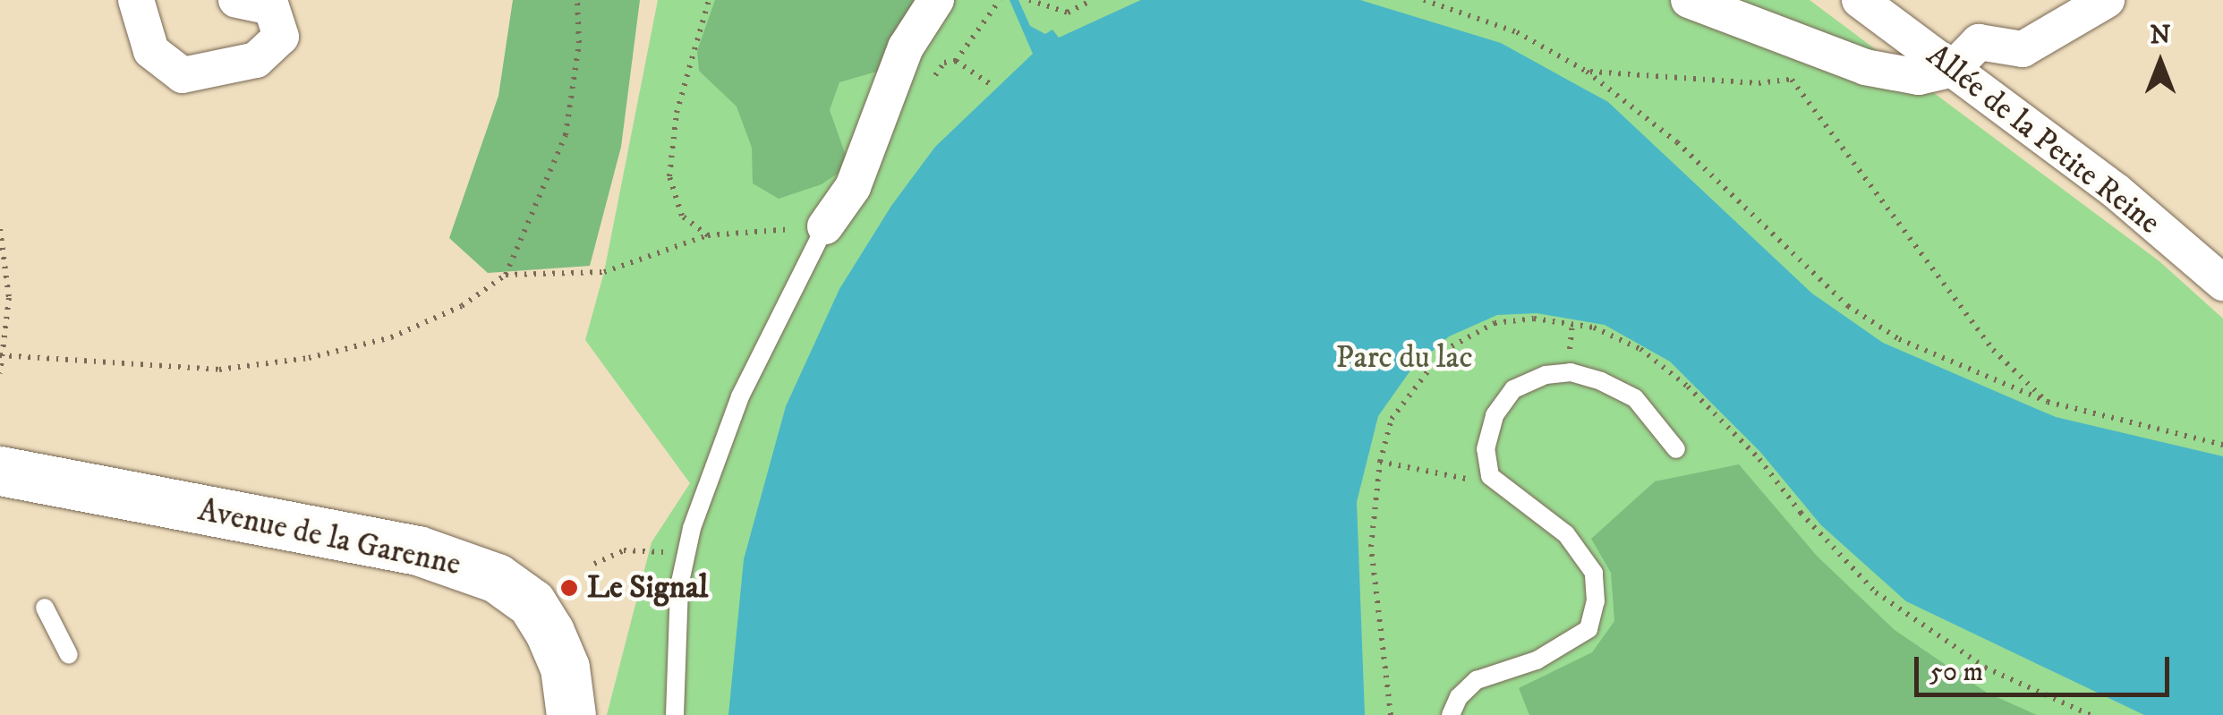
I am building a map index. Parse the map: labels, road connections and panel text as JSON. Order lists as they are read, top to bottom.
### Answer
{
  "streets": {
    "street": ["Allée de la Petite Reine", "Avenue de la Garenne"]
  },
  "parks": ["Parc du lac"],
  "places": ["Le Signal"],
  "scale_bar": "50 m",
  "north": "top"
}
